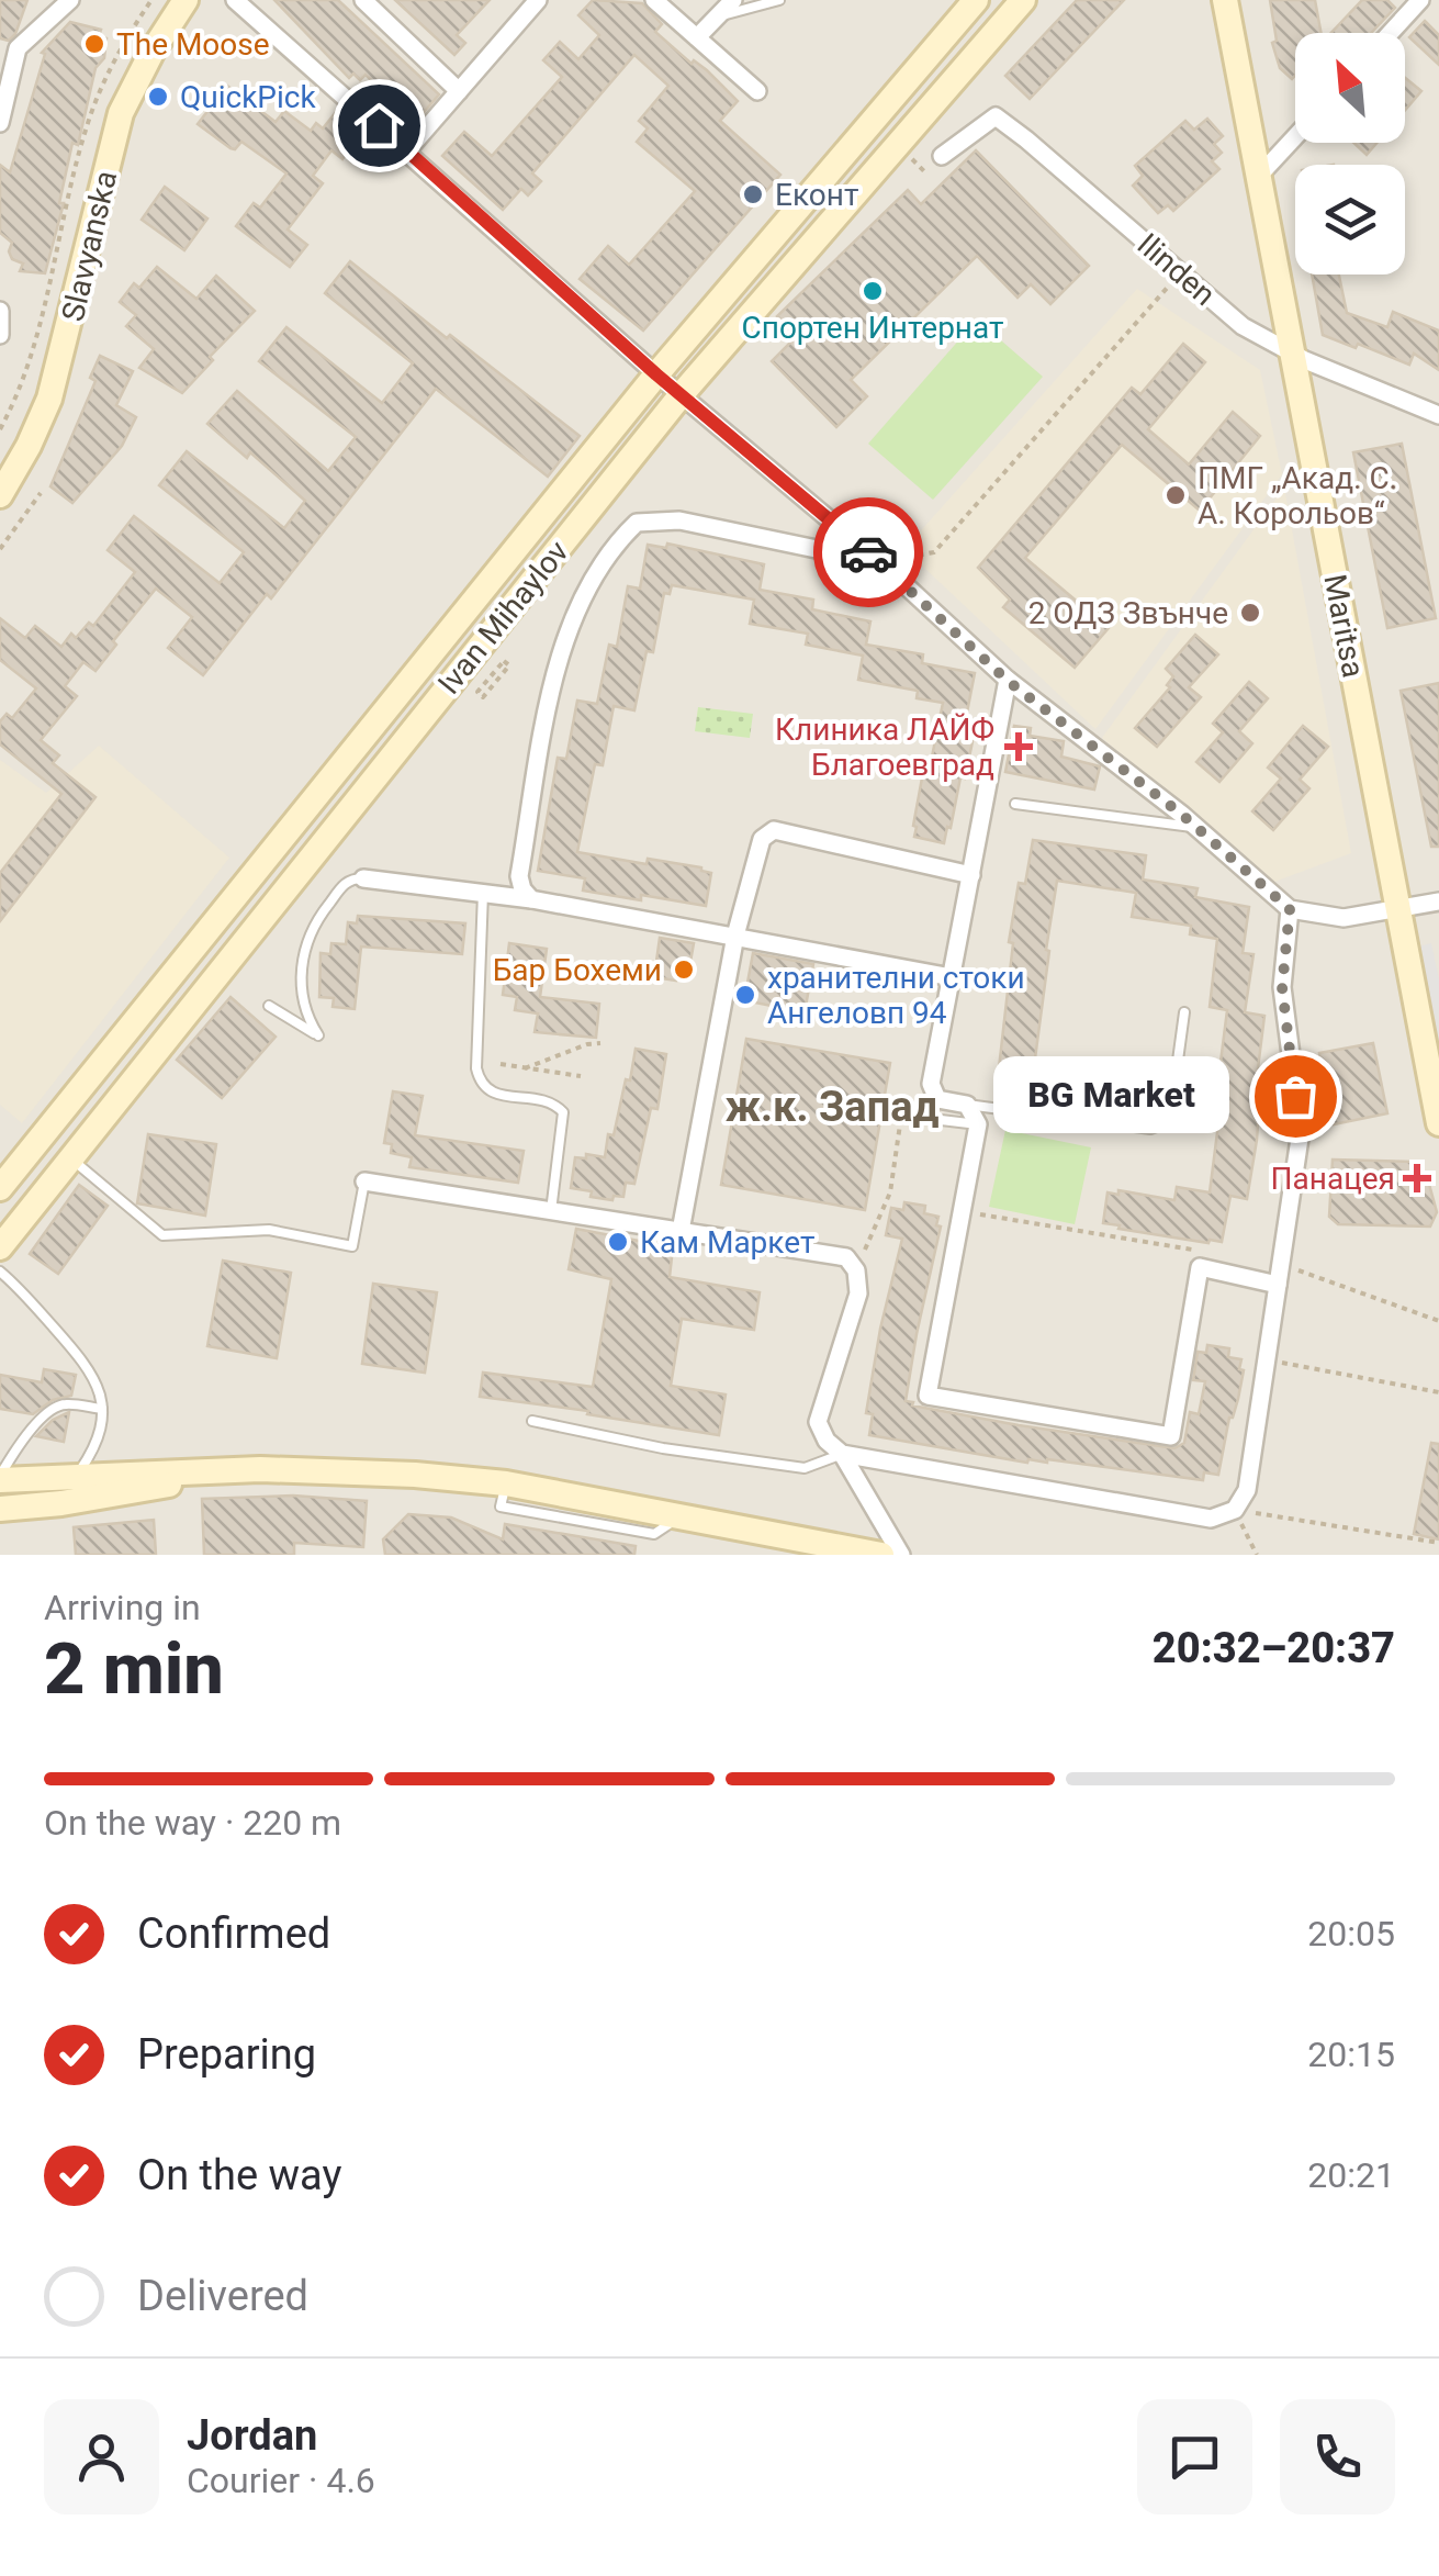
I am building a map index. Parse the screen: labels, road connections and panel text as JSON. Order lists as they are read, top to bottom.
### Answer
{
  "streets": {
    "street": [
      "Slavyanska",
      "Ilinden",
      "Ivan Mihaylov",
      "Maritsa"
    ]
  },
  "crossings": [
    ["Ilinden", "Maritsa"]
  ],
  "districts": ["ж.к. Запад"],
  "places": {
    "other": [
      "The Moose",
      "QuickPick",
      "Еконт",
      "Спортен Интернат",
      "ПМГ „Акад. С. А. Корольов“",
      "2 ОДЗ Звънче",
      "Бар Бохеми",
      "хранителни стоки Ангеловп 94",
      "BG Market",
      "Кам Маркет"
    ],
    "health": ["Клиника ЛАЙФ Благоевград", "Панацея"]
  },
  "north": "top left",
  "page": {
    "bubble": "BG Market",
    "heading": ["2 min", "Arriving in", "20:32–20:37"],
    "panel": ["Jordan", "Courier · 4.6"],
    "bar": "On the way · 220 m",
    "list": [
      ["Confirmed", "20:05"],
      ["Preparing", "20:15"],
      ["On the way", "20:21"],
      "Delivered"
    ]
  }
}
